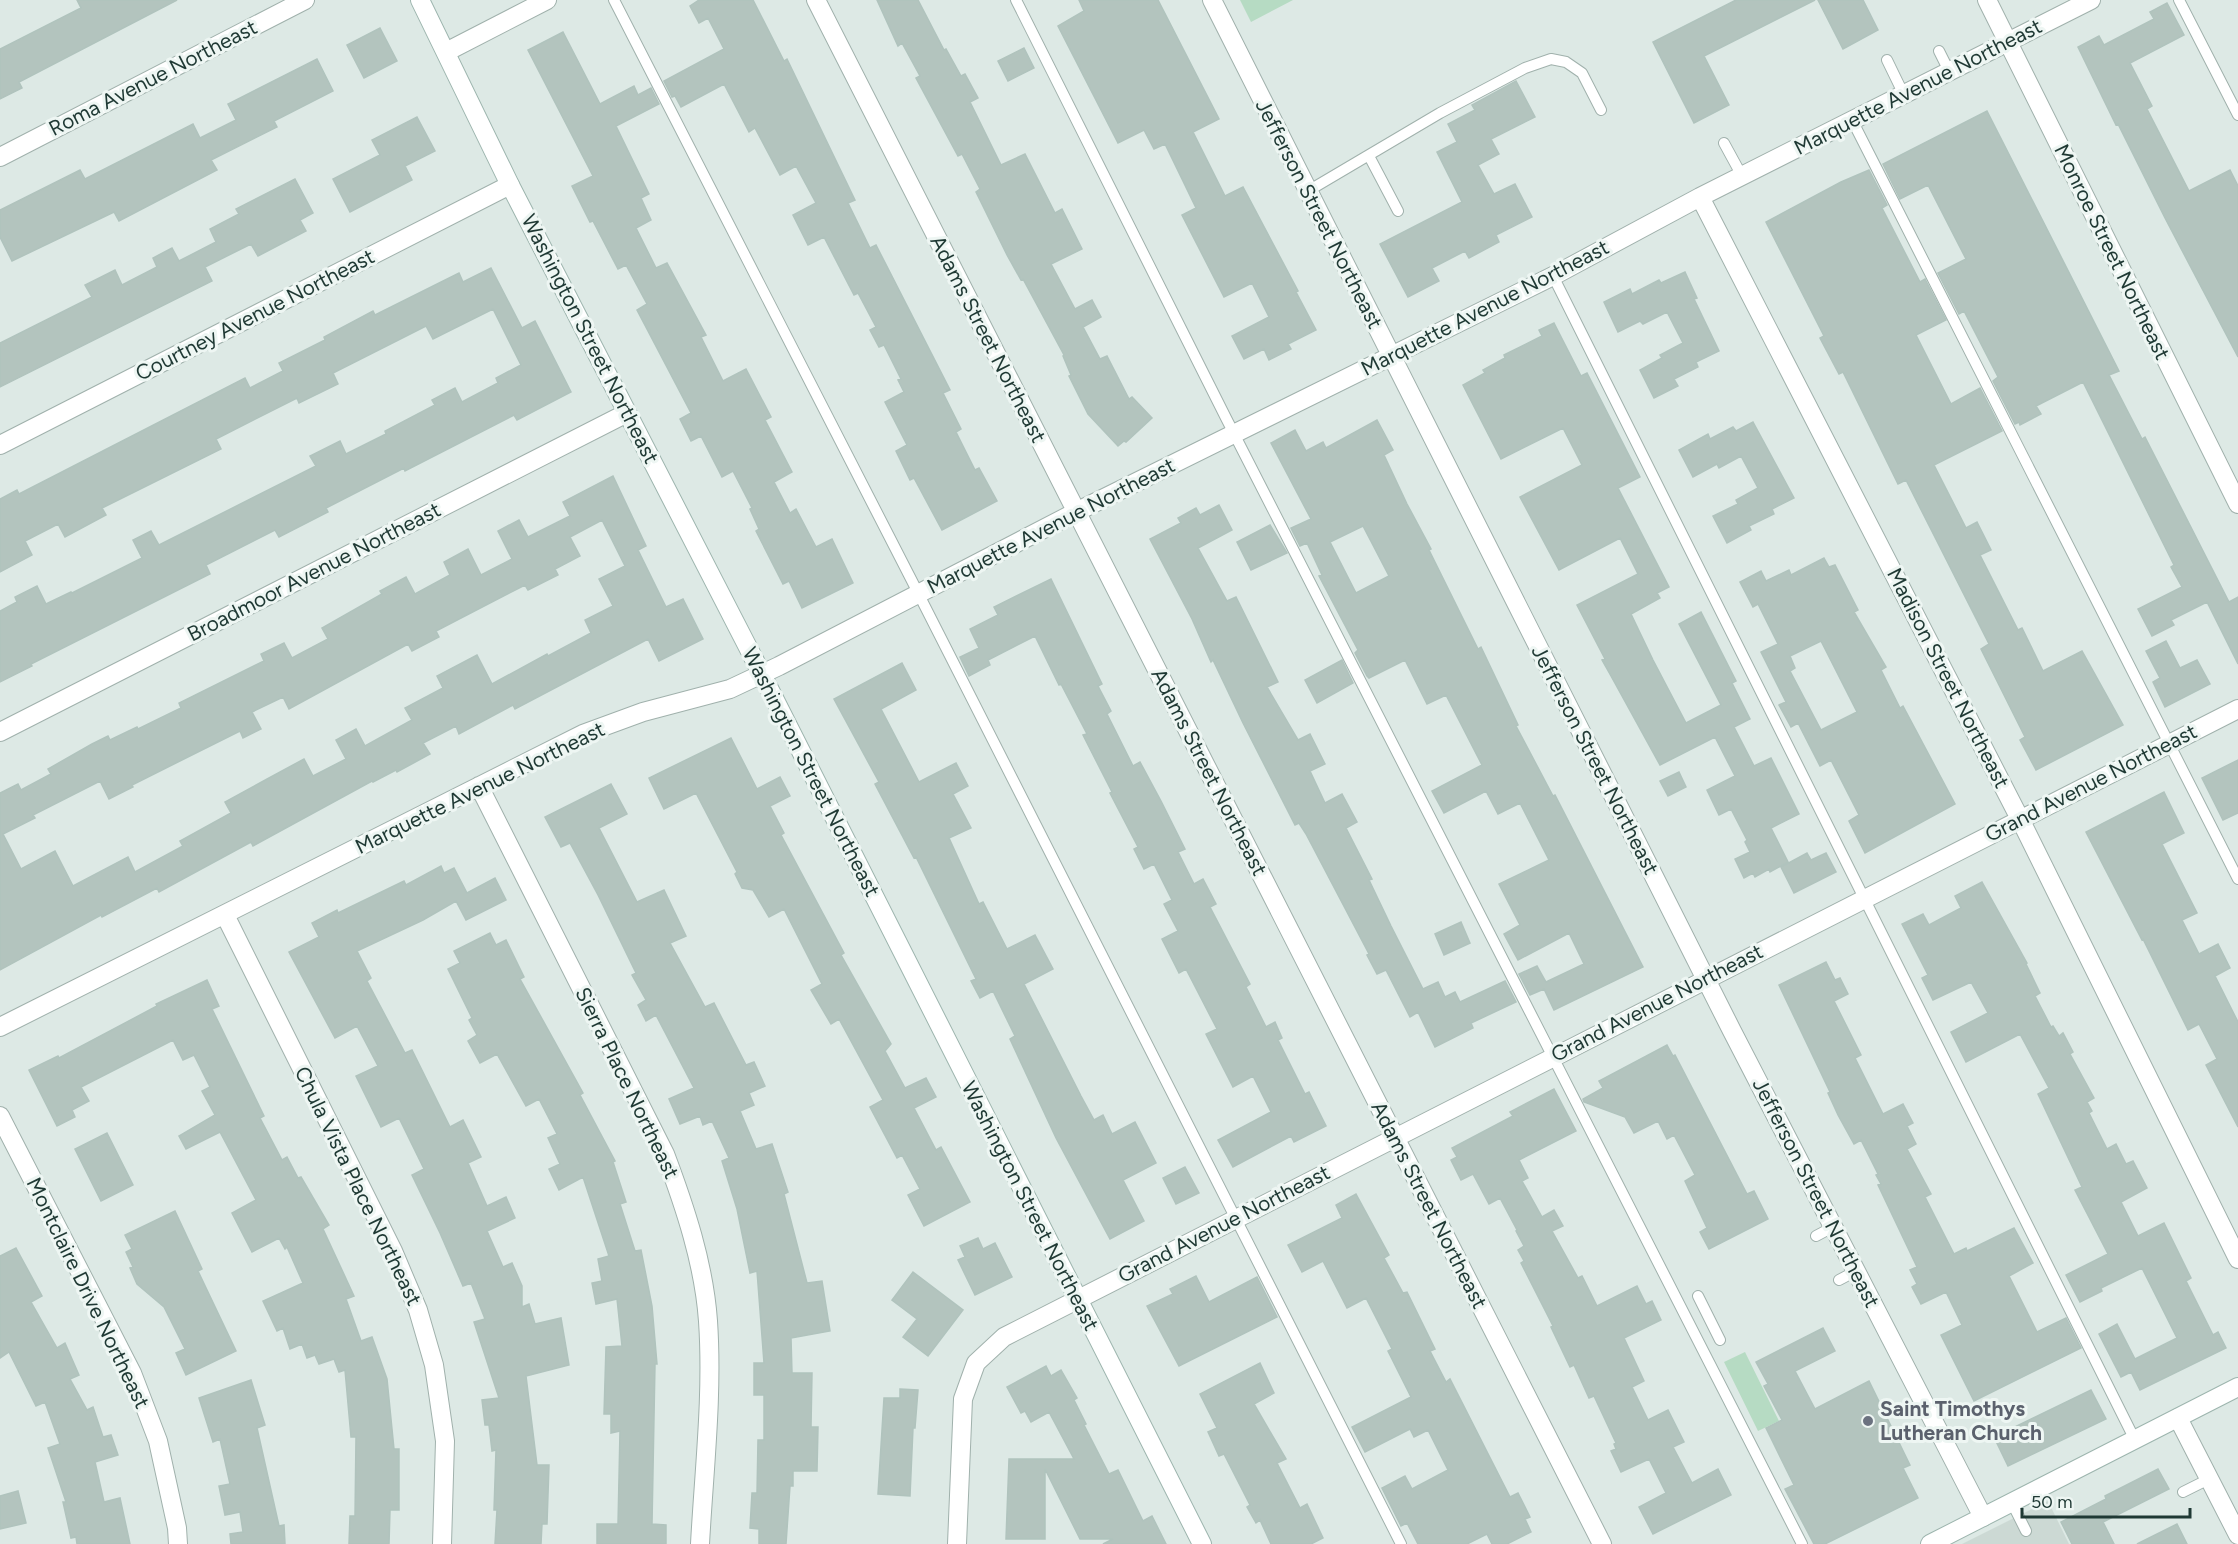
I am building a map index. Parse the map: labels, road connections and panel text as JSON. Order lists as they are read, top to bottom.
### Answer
{
  "streets": {
    "street": [
      "Roma Avenue Northeast",
      "Marquette Avenue Northeast",
      "Jefferson Street Northeast",
      "Monroe Street Northeast",
      "Courtney Avenue Northeast",
      "Washington Street Northeast",
      "Adams Street Northeast",
      "Broadmoor Avenue Northeast",
      "Madison Street Northeast",
      "Grand Avenue Northeast",
      "Sierra Place Northeast",
      "Chula Vista Place Northeast",
      "Montclaire Drive Northeast"
    ]
  },
  "crossings": [
    ["Marquette Avenue Northeast", "Jefferson Street Northeast"],
    ["Marquette Avenue Northeast", "Monroe Street Northeast"],
    ["Marquette Avenue Northeast", "Washington Street Northeast"],
    ["Marquette Avenue Northeast", "Adams Street Northeast"],
    ["Marquette Avenue Northeast", "Madison Street Northeast"],
    ["Marquette Avenue Northeast", "Sierra Place Northeast"],
    ["Marquette Avenue Northeast", "Chula Vista Place Northeast"],
    ["Jefferson Street Northeast", "Grand Avenue Northeast"],
    ["Courtney Avenue Northeast", "Washington Street Northeast"],
    ["Washington Street Northeast", "Broadmoor Avenue Northeast"],
    ["Washington Street Northeast", "Grand Avenue Northeast"],
    ["Adams Street Northeast", "Grand Avenue Northeast"],
    ["Madison Street Northeast", "Grand Avenue Northeast"]
  ],
  "places": ["Saint Timothys Lutheran Church"],
  "scale_bar": "50 m"
}
